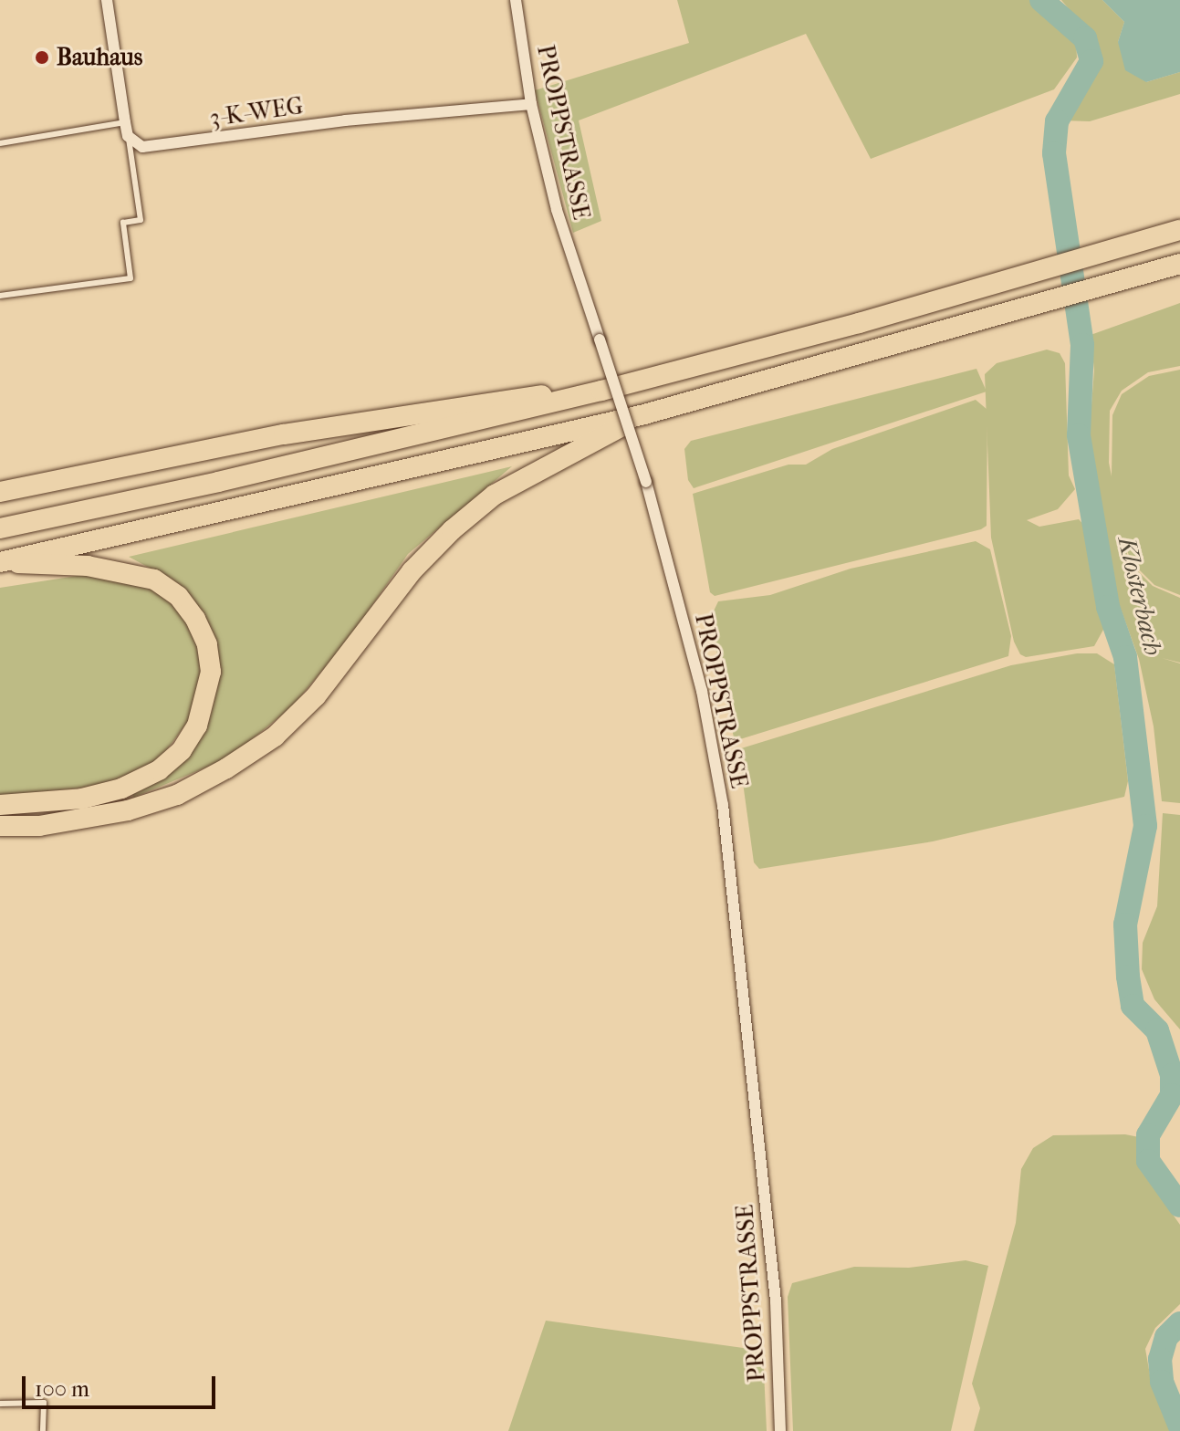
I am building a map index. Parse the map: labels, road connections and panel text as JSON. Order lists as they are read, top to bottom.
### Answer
{
  "streets": {
    "street": ["3-K-WEG", "PROPPSTRASSE"]
  },
  "crossings": [
    ["3-K-WEG", "PROPPSTRASSE"]
  ],
  "water": ["Klosterbach"],
  "places": ["Bauhaus"],
  "scale_bar": "100 m"
}
